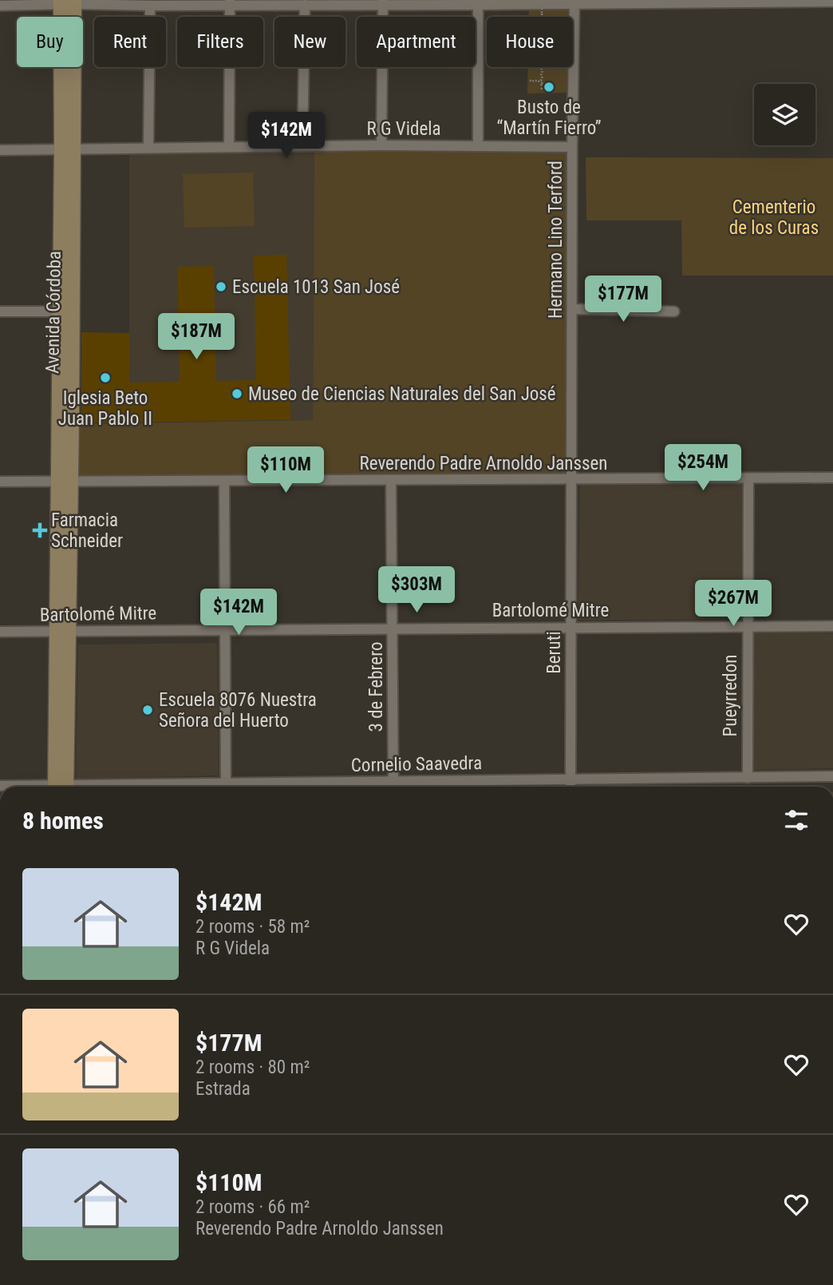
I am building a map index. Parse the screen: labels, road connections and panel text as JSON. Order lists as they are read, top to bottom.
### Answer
{
  "streets": {
    "main road": ["Avenida Córdoba"],
    "street": [
      "R G Videla",
      "Hermano Lino Terford",
      "Reverendo Padre Arnoldo Janssen",
      "Bartolomé Mitre",
      "Beruti",
      "3 de Febrero",
      "Pueyrredon",
      "Cornelio Saavedra"
    ]
  },
  "crossings": [
    ["R G Videla", "Hermano Lino Terford"],
    ["R G Videla", "Avenida Córdoba"],
    ["Hermano Lino Terford", "Reverendo Padre Arnoldo Janssen"],
    ["Hermano Lino Terford", "Beruti"],
    ["Avenida Córdoba", "Reverendo Padre Arnoldo Janssen"],
    ["Avenida Córdoba", "Bartolomé Mitre"],
    ["Reverendo Padre Arnoldo Janssen", "Beruti"],
    ["Reverendo Padre Arnoldo Janssen", "3 de Febrero"],
    ["Reverendo Padre Arnoldo Janssen", "Pueyrredon"],
    ["Bartolomé Mitre", "Beruti"],
    ["Bartolomé Mitre", "3 de Febrero"],
    ["Bartolomé Mitre", "Pueyrredon"],
    ["Beruti", "Cornelio Saavedra"],
    ["3 de Febrero", "Cornelio Saavedra"],
    ["Pueyrredon", "Cornelio Saavedra"]
  ],
  "parks": ["Cementerio de los Curas"],
  "places": {
    "other": [
      "Busto de “Martín Fierro”",
      "Escuela 1013 San José",
      "Iglesia Beto Juan Pablo II",
      "Museo de Ciencias Naturales del San José",
      "Escuela 8076 Nuestra Señora del Huerto"
    ],
    "health": ["Farmacia Schneider"]
  },
  "page": {
    "chip": [
      "Buy",
      "Rent",
      "Filters",
      "New",
      "Apartment",
      "House"
    ],
    "price": [
      "$142M",
      "$177M",
      "$187M",
      "$254M",
      "$110M",
      "$303M",
      "$267M",
      "$142M"
    ],
    "heading": "8 homes",
    "list": [
      {
        "name": "$142M",
        "note": "2 rooms · 58 m² · R G Videla"
      },
      {
        "name": "$177M",
        "note": "2 rooms · 80 m² · Estrada"
      },
      {
        "name": "$110M",
        "note": "2 rooms · 66 m² · Reverendo Padre Arnoldo Janssen"
      }
    ]
  }
}
